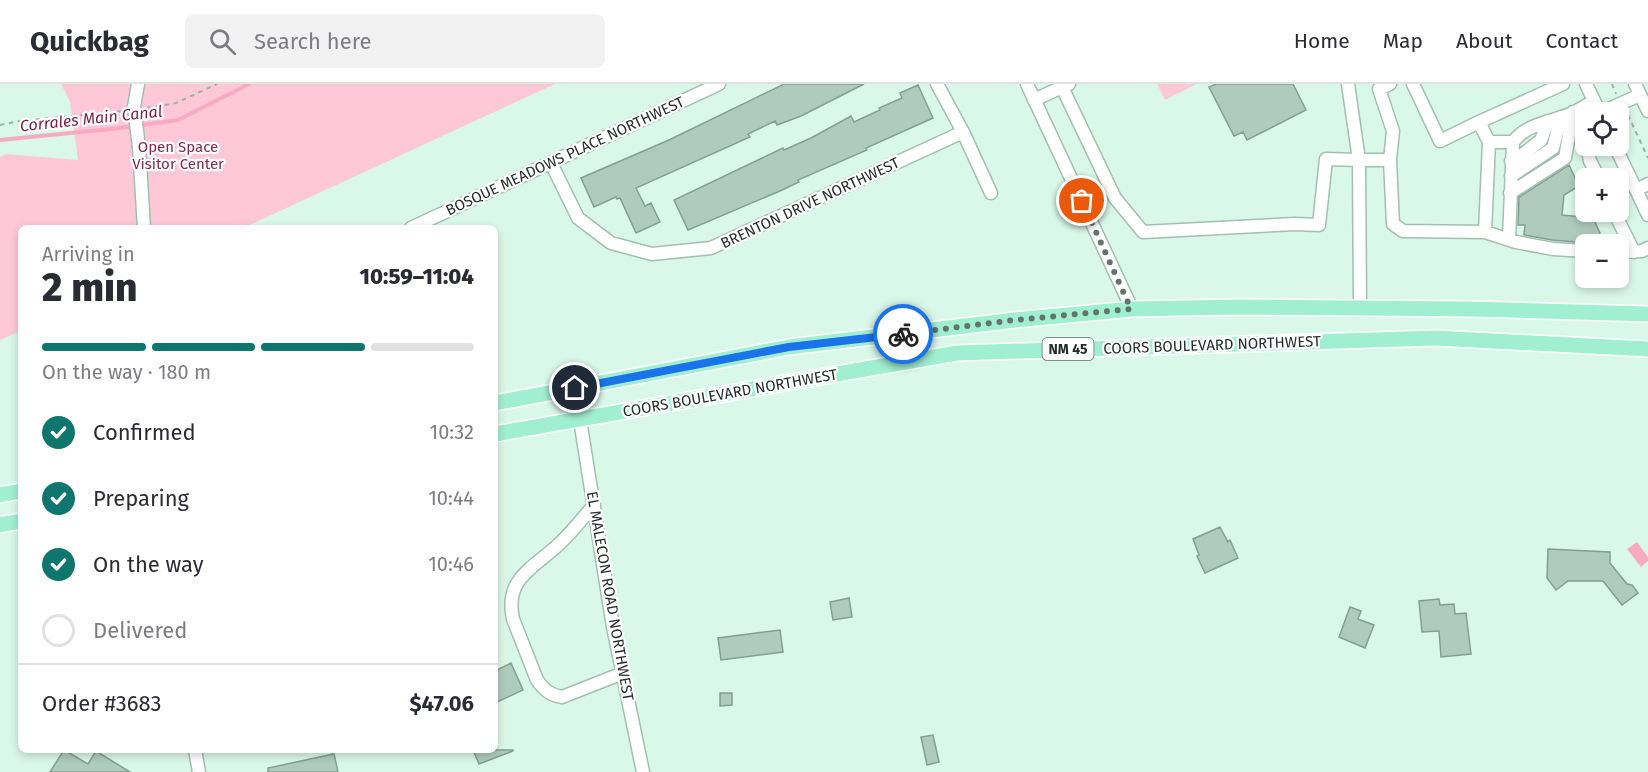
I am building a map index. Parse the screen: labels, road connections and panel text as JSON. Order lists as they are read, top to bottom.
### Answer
{
  "streets": {
    "main road": ["COORS BOULEVARD NORTHWEST", "NM 45"],
    "street": ["BOSQUE MEADOWS PLACE NORTHWEST", "BRENTON DRIVE NORTHWEST", "EL MALECON ROAD NORTHWEST"]
  },
  "crossings": [
    ["BOSQUE MEADOWS PLACE NORTHWEST", "BRENTON DRIVE NORTHWEST"],
    ["COORS BOULEVARD NORTHWEST", "EL MALECON ROAD NORTHWEST"]
  ],
  "water": ["Corrales Main Canal"],
  "parks": ["Open Space Visitor Center"],
  "page": {
    "header": "Quickbag",
    "search": "Search here",
    "nav": [
      "Home",
      "Map",
      "About",
      "Contact"
    ],
    "map_buttons": ["+", "−"],
    "heading": ["2 min", "Arriving in", "10:59–11:04"],
    "panel": ["Order #3683", "$47.06"],
    "bar": "On the way · 180 m",
    "list": [
      ["Confirmed", "10:32"],
      ["Preparing", "10:44"],
      ["On the way", "10:46"],
      "Delivered"
    ]
  }
}
